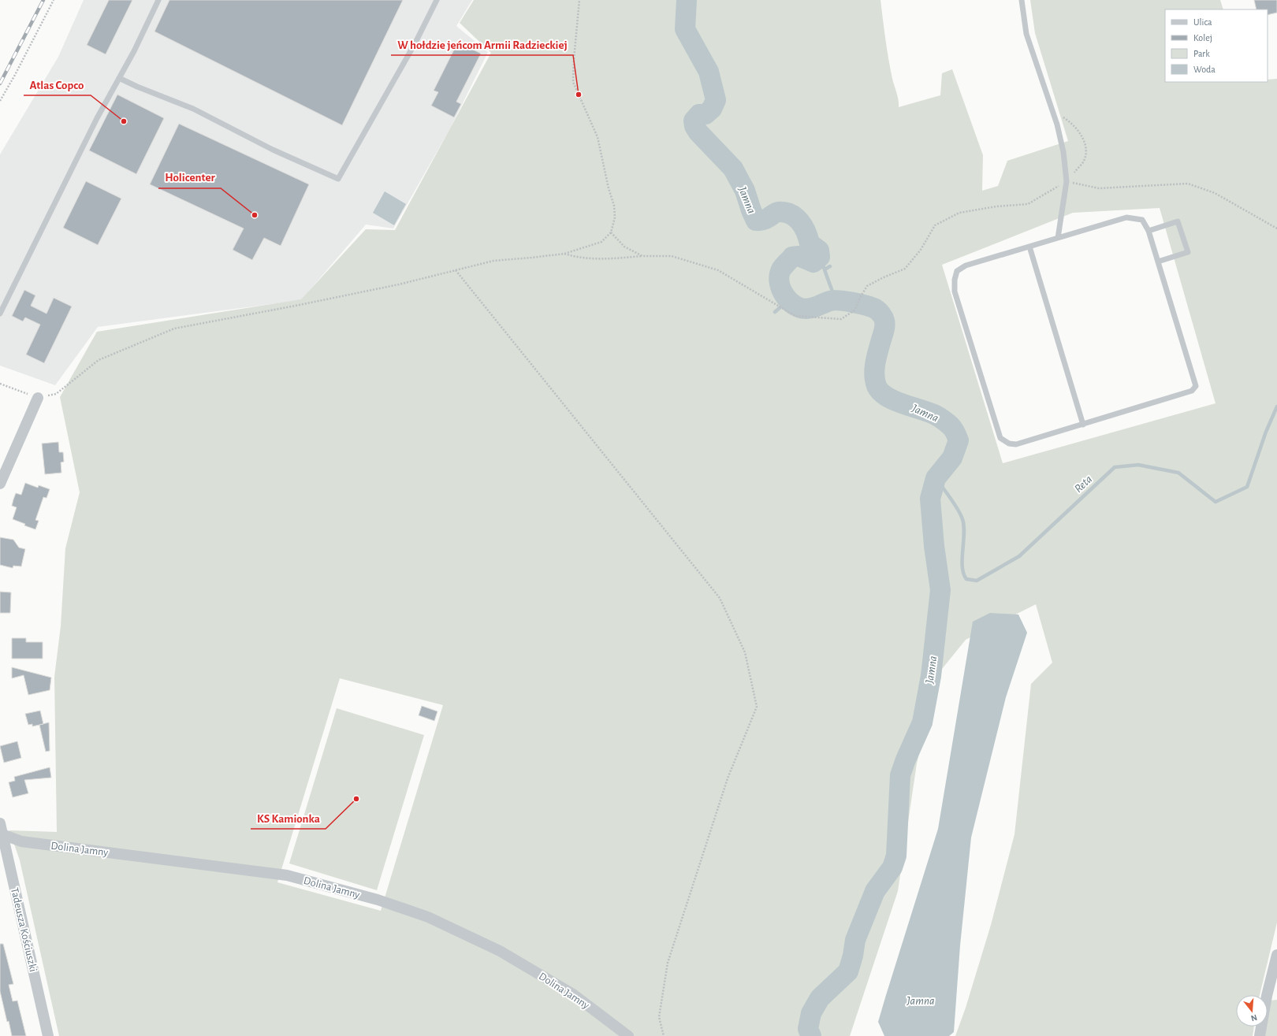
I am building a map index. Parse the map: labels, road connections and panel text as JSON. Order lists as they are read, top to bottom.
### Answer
{
  "streets": {
    "street": ["Dolina Jamny", "Tadeusza Kościuszki"]
  },
  "crossings": [
    ["Dolina Jamny", "Tadeusza Kościuszki"]
  ],
  "water": ["Jamna", "Reta"],
  "places": [
    "W hołdzie jeńcom Armii Radzieckiej",
    "Atlas Copco",
    "Holicenter",
    "KS Kamionka"
  ],
  "legend": [
    "Ulica",
    "Kolej",
    "Park",
    "Woda"
  ],
  "north": "bottom"
}
